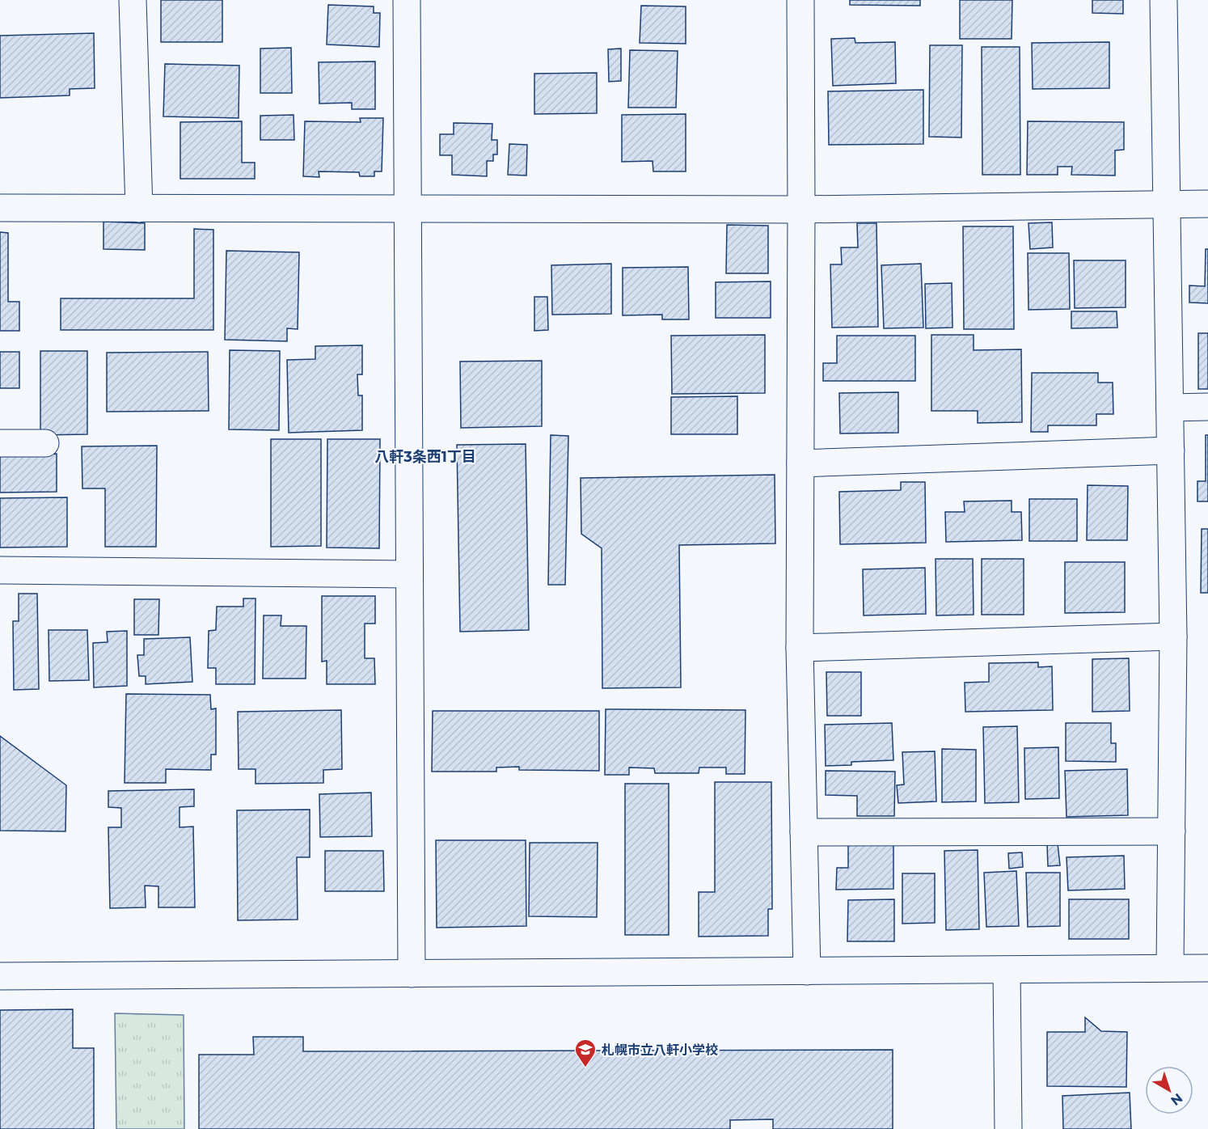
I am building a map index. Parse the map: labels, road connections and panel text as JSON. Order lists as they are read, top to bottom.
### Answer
{
  "districts": ["八軒3条西1丁目"],
  "places": {
    "school or university": ["札幌市立八軒小学校"]
  },
  "north": "bottom right"
}
